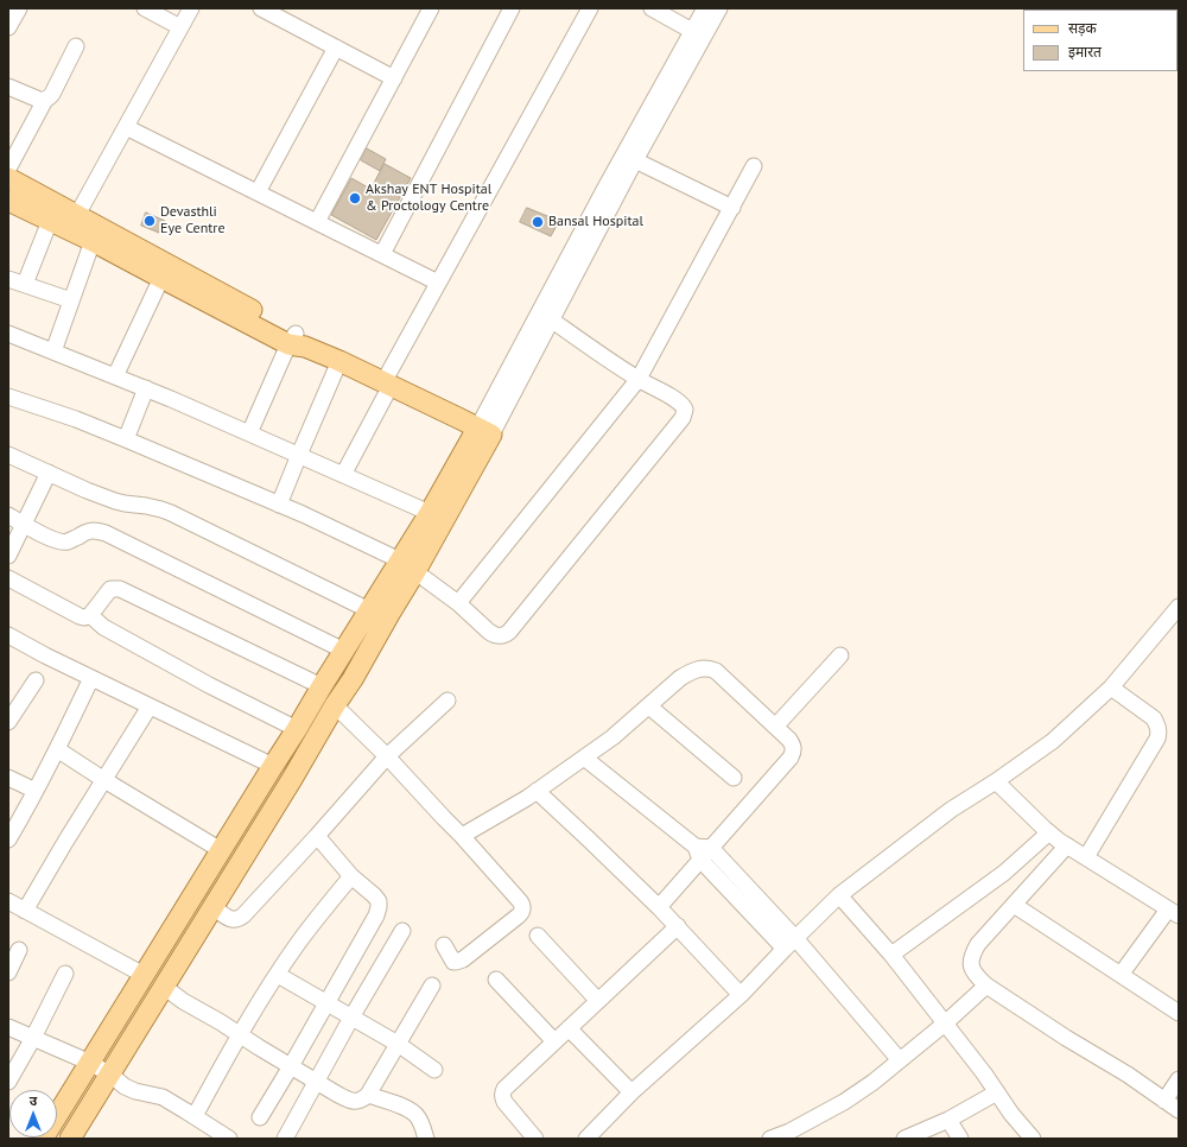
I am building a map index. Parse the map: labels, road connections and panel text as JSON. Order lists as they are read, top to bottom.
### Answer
{
  "places": ["Akshay ENT Hospital & Proctology Centre", "Devasthli Eye Centre", "Bansal Hospital"],
  "legend": ["सड़क", "इमारत"],
  "north": "top"
}
